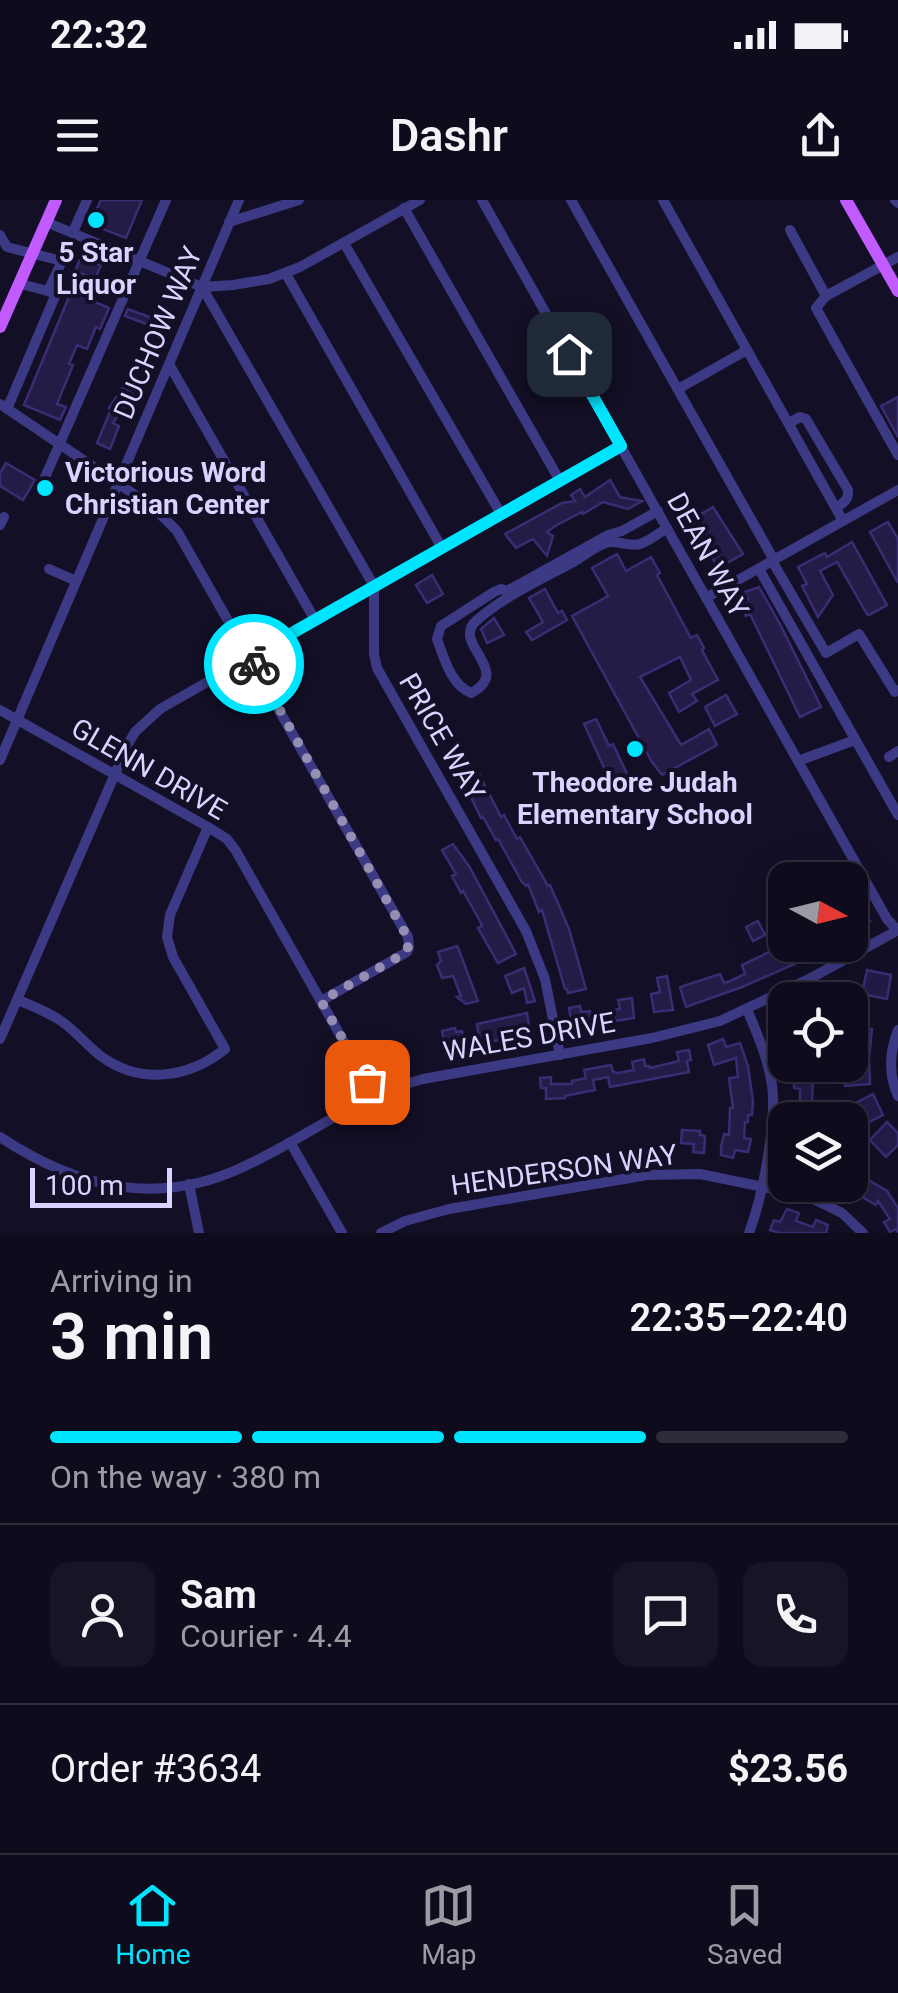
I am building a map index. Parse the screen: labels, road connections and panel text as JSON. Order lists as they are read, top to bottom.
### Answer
{
  "streets": {
    "street": [
      "DUCHOW WAY",
      "DEAN WAY",
      "PRICE WAY",
      "GLENN DRIVE",
      "WALES DRIVE",
      "HENDERSON WAY"
    ]
  },
  "crossings": [
    ["DUCHOW WAY", "PRICE WAY"],
    ["DUCHOW WAY", "GLENN DRIVE"],
    ["DEAN WAY", "WALES DRIVE"],
    ["PRICE WAY", "WALES DRIVE"],
    ["GLENN DRIVE", "WALES DRIVE"]
  ],
  "places": ["5 Star Liquor", "Victorious Word Christian Center", "Theodore Judah Elementary School"],
  "scale_bar": "100 m",
  "north": "right",
  "page": {
    "status": "22:32",
    "header": "Dashr",
    "scale": "100 m",
    "heading": ["3 min", "Arriving in", "22:35–22:40"],
    "panel": [
      "Sam",
      "Courier · 4.4",
      "Order #3634",
      "$23.56"
    ],
    "bar": "On the way · 380 m",
    "tabs": ["Home", "Map", "Saved"]
  }
}
